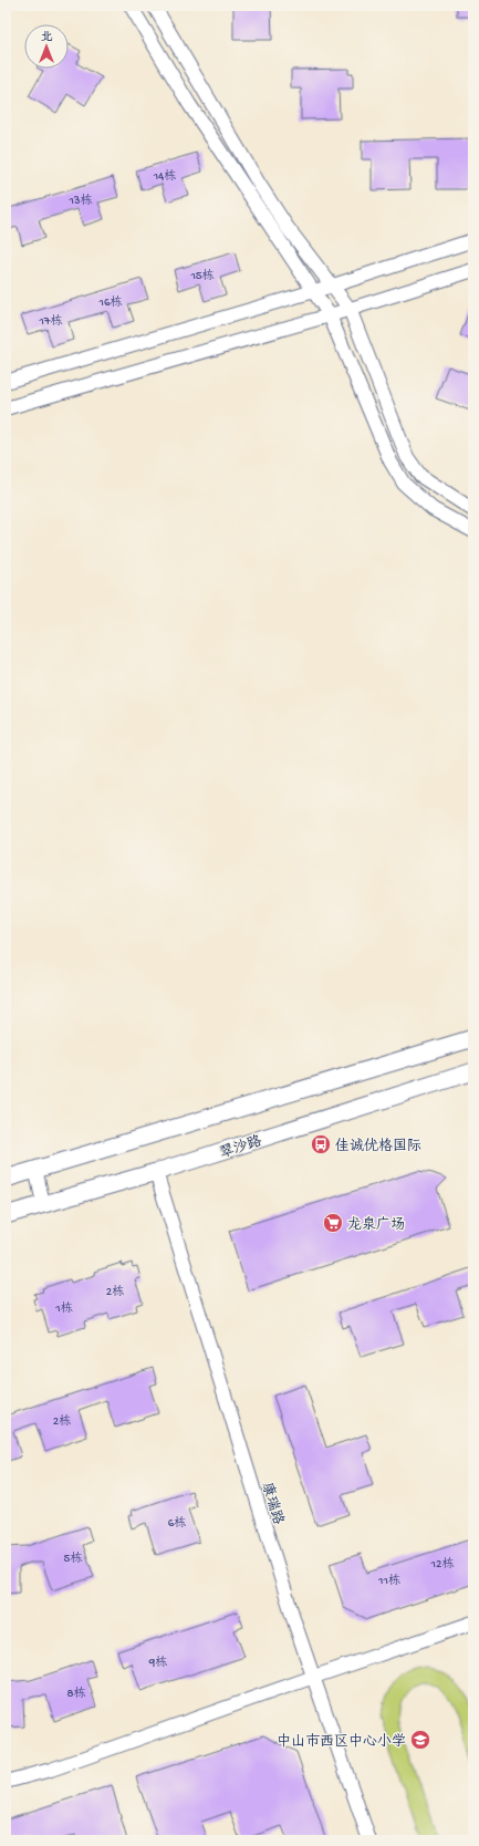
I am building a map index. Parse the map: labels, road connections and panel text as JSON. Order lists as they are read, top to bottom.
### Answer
{
  "streets": {
    "main road": ["翠沙路"],
    "street": ["康瑞路"]
  },
  "crossings": [
    ["翠沙路", "康瑞路"]
  ],
  "places": {
    "bus stop": ["佳诚优格国际"],
    "supermarket": ["龙泉广场"],
    "school or university": ["中山市西区中心小学"]
  },
  "house_numbers": [
    "14栋",
    "13栋",
    "15栋",
    "16栋",
    "17栋",
    "2栋",
    "1栋",
    "2栋",
    "6栋",
    "5栋",
    "12栋",
    "11栋",
    "9栋",
    "8栋"
  ],
  "north": "top"
}
